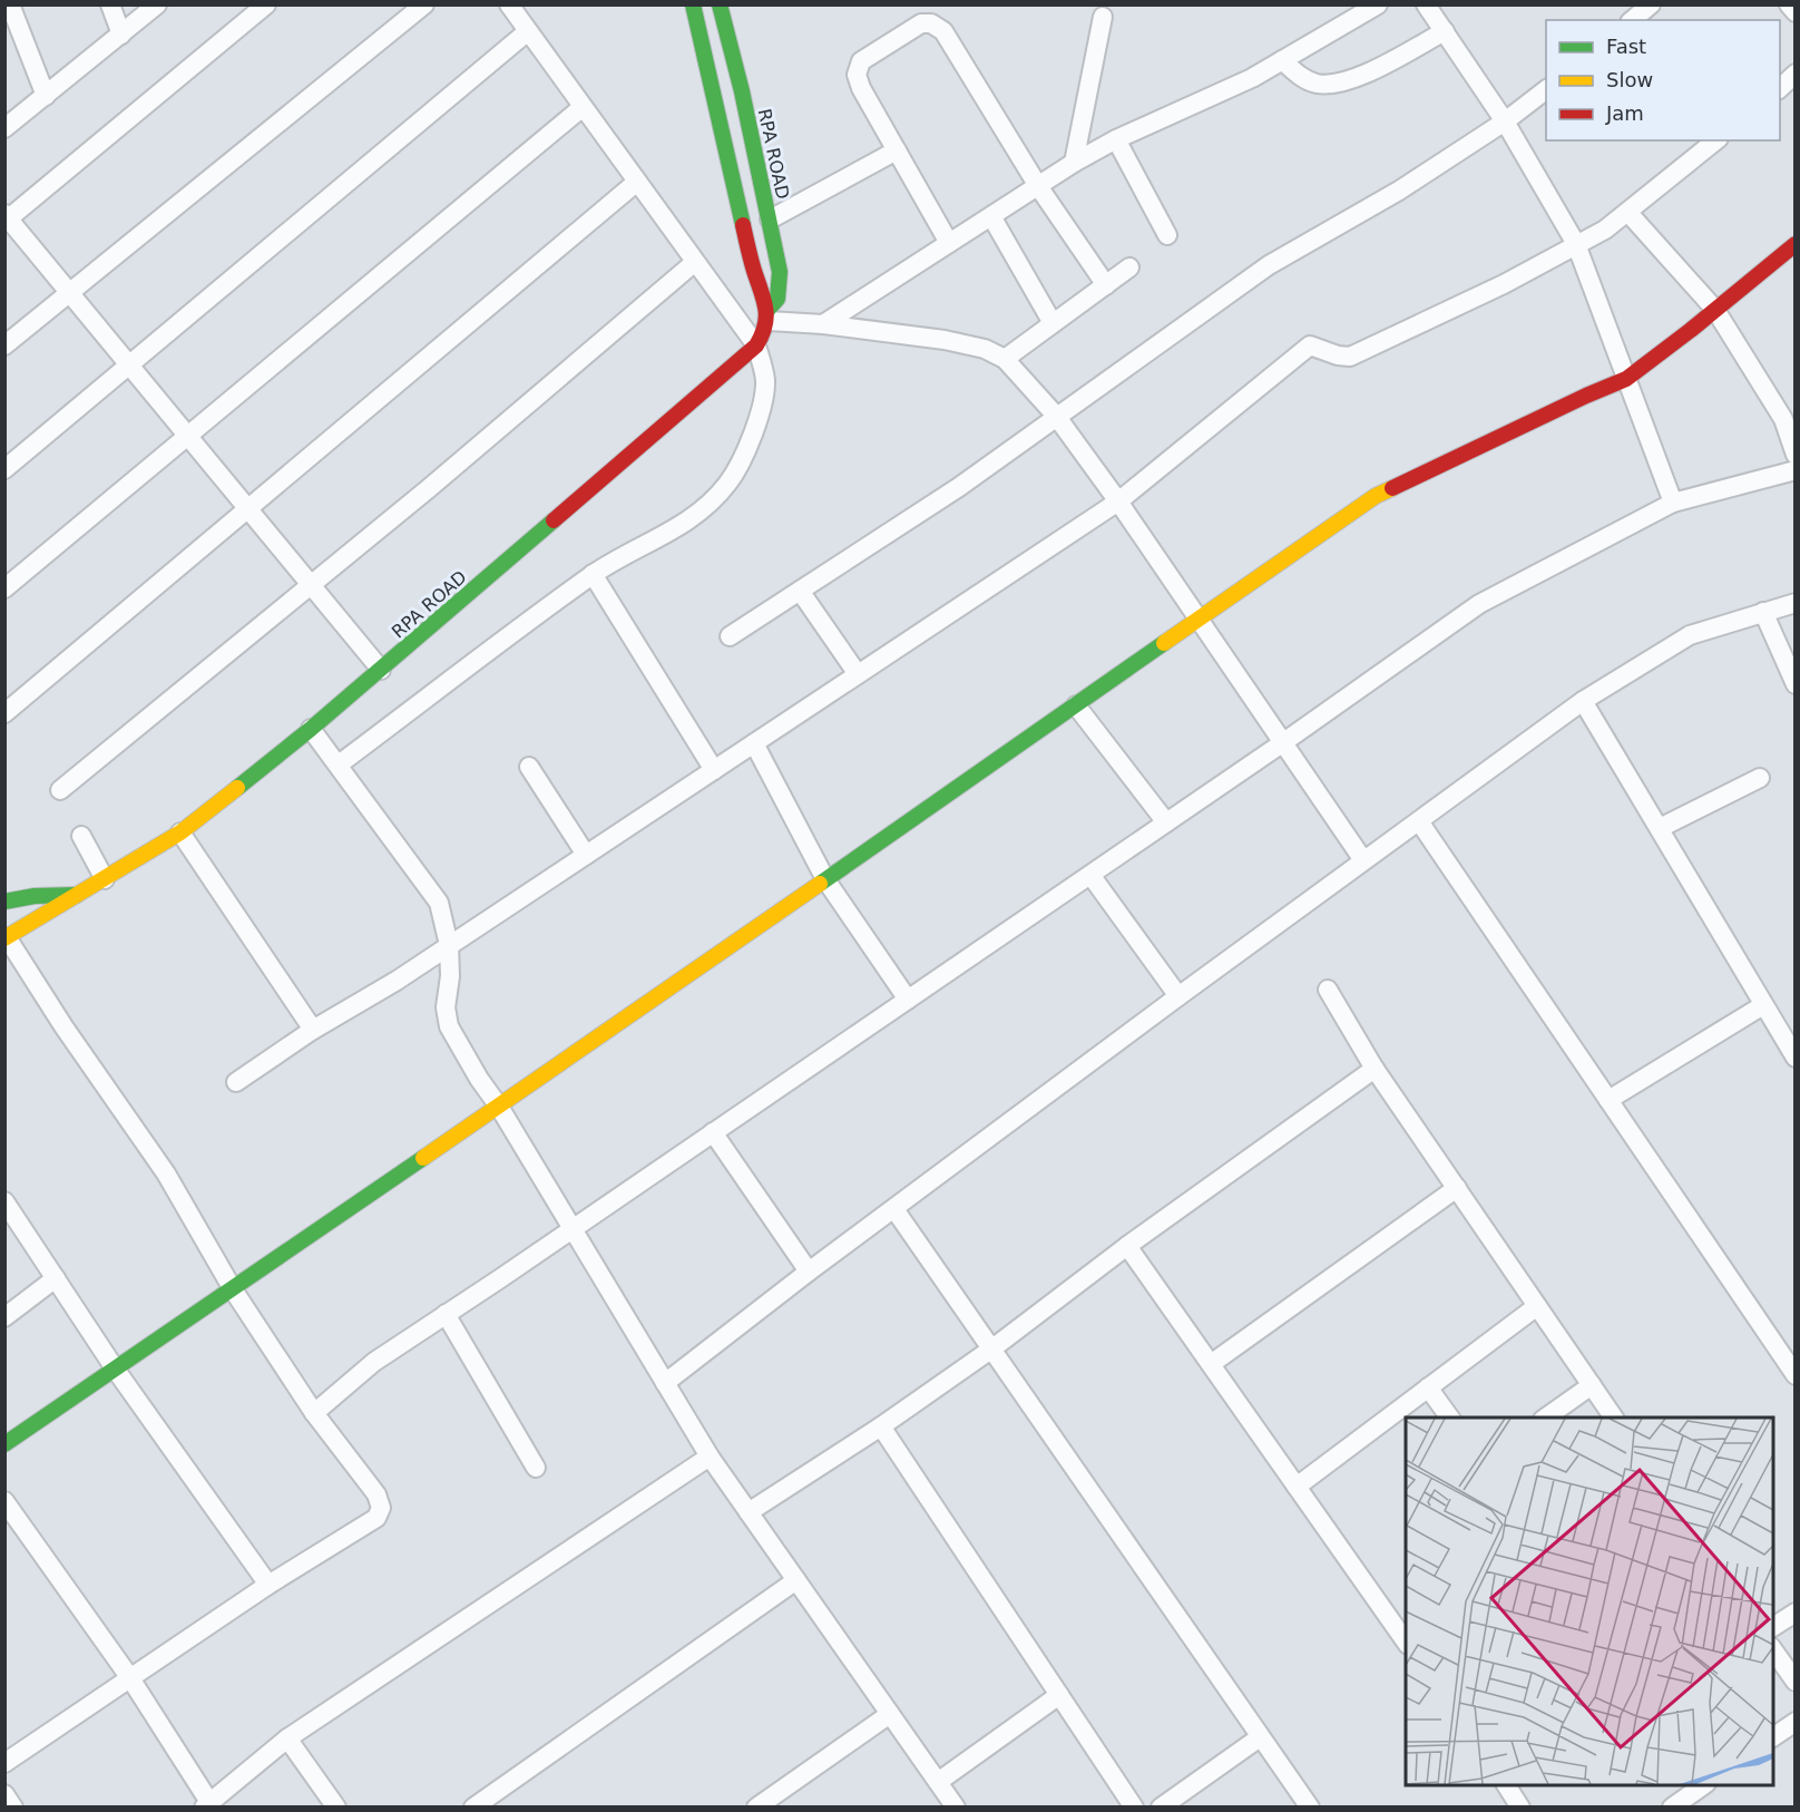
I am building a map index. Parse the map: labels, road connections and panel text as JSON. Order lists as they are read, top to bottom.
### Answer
{
  "streets": {
    "street": ["RPA ROAD"]
  },
  "legend": ["Fast", "Slow", "Jam"]
}
